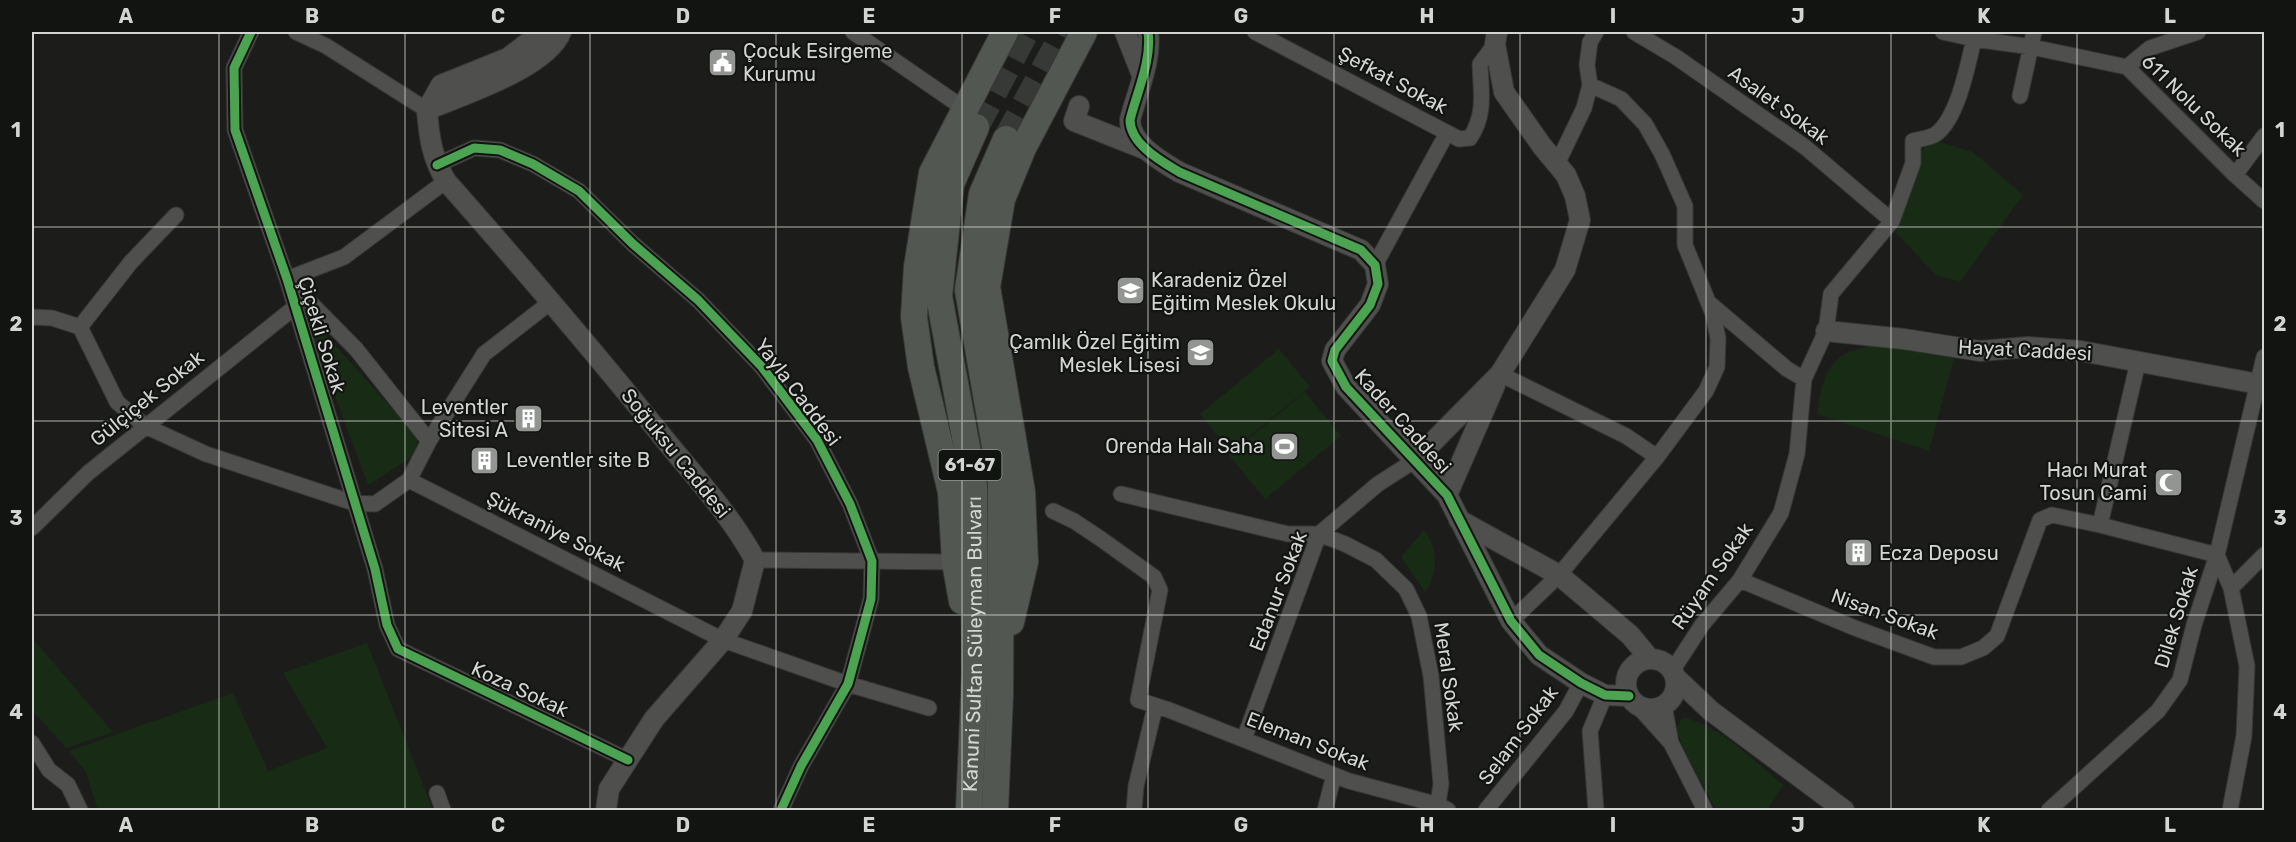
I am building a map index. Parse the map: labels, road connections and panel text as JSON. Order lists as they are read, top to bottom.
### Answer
{
  "streets": {
    "main road": ["61-67", "Kanuni Sultan Süleyman Bulvarı"],
    "street": [
      "Şefkat Sokak",
      "Asalet Sokak",
      "611 Nolu Sokak",
      "Çiçekli Sokak",
      "Hayat Caddesi",
      "Yayla Caddesi",
      "Gülçiçek Sokak",
      "Kader Caddesi",
      "Soğuksu Caddesi",
      "Şükraniye Sokak",
      "Rüyam Sokak",
      "Edanur Sokak",
      "Nisan Sokak",
      "Dilek Sokak",
      "Meral Sokak",
      "Koza Sokak",
      "Selam Sokak",
      "Eleman Sokak"
    ]
  },
  "crossings": [
    ["Asalet Sokak", "Rüyam Sokak"],
    ["611 Nolu Sokak", "Rüyam Sokak"],
    ["Çiçekli Sokak", "Yayla Caddesi"],
    ["Çiçekli Sokak", "Gülçiçek Sokak"],
    ["Çiçekli Sokak", "Koza Sokak"],
    ["Hayat Caddesi", "Rüyam Sokak"],
    ["Hayat Caddesi", "Dilek Sokak"],
    ["Yayla Caddesi", "Soğuksu Caddesi"],
    ["Yayla Caddesi", "Şükraniye Sokak"],
    ["Kader Caddesi", "Rüyam Sokak"],
    ["Kader Caddesi", "Edanur Sokak"],
    ["Kader Caddesi", "Selam Sokak"],
    ["61-67", "Kanuni Sultan Süleyman Bulvarı"],
    ["Rüyam Sokak", "Nisan Sokak"],
    ["Edanur Sokak", "Meral Sokak"],
    ["Edanur Sokak", "Eleman Sokak"],
    ["Nisan Sokak", "Dilek Sokak"],
    ["Meral Sokak", "Eleman Sokak"]
  ],
  "places": {
    "public building": ["Çocuk Esirgeme Kurumu"],
    "school or university": ["Karadeniz Özel Eğitim Meslek Okulu", "Çamlık Özel Eğitim Meslek Lisesi"],
    "building": ["Leventler Sitesi A", "Leventler site B", "Ecza Deposu"],
    "sports": ["Orenda Halı Saha"],
    "mosque": ["Hacı Murat Tosun Cami"]
  },
  "grid": {
    "columns": [
      "A",
      "B",
      "C",
      "D",
      "E",
      "F",
      "G",
      "H",
      "I",
      "J",
      "K",
      "L"
    ],
    "rows": [
      "1",
      "2",
      "3",
      "4"
    ]
  }
}
